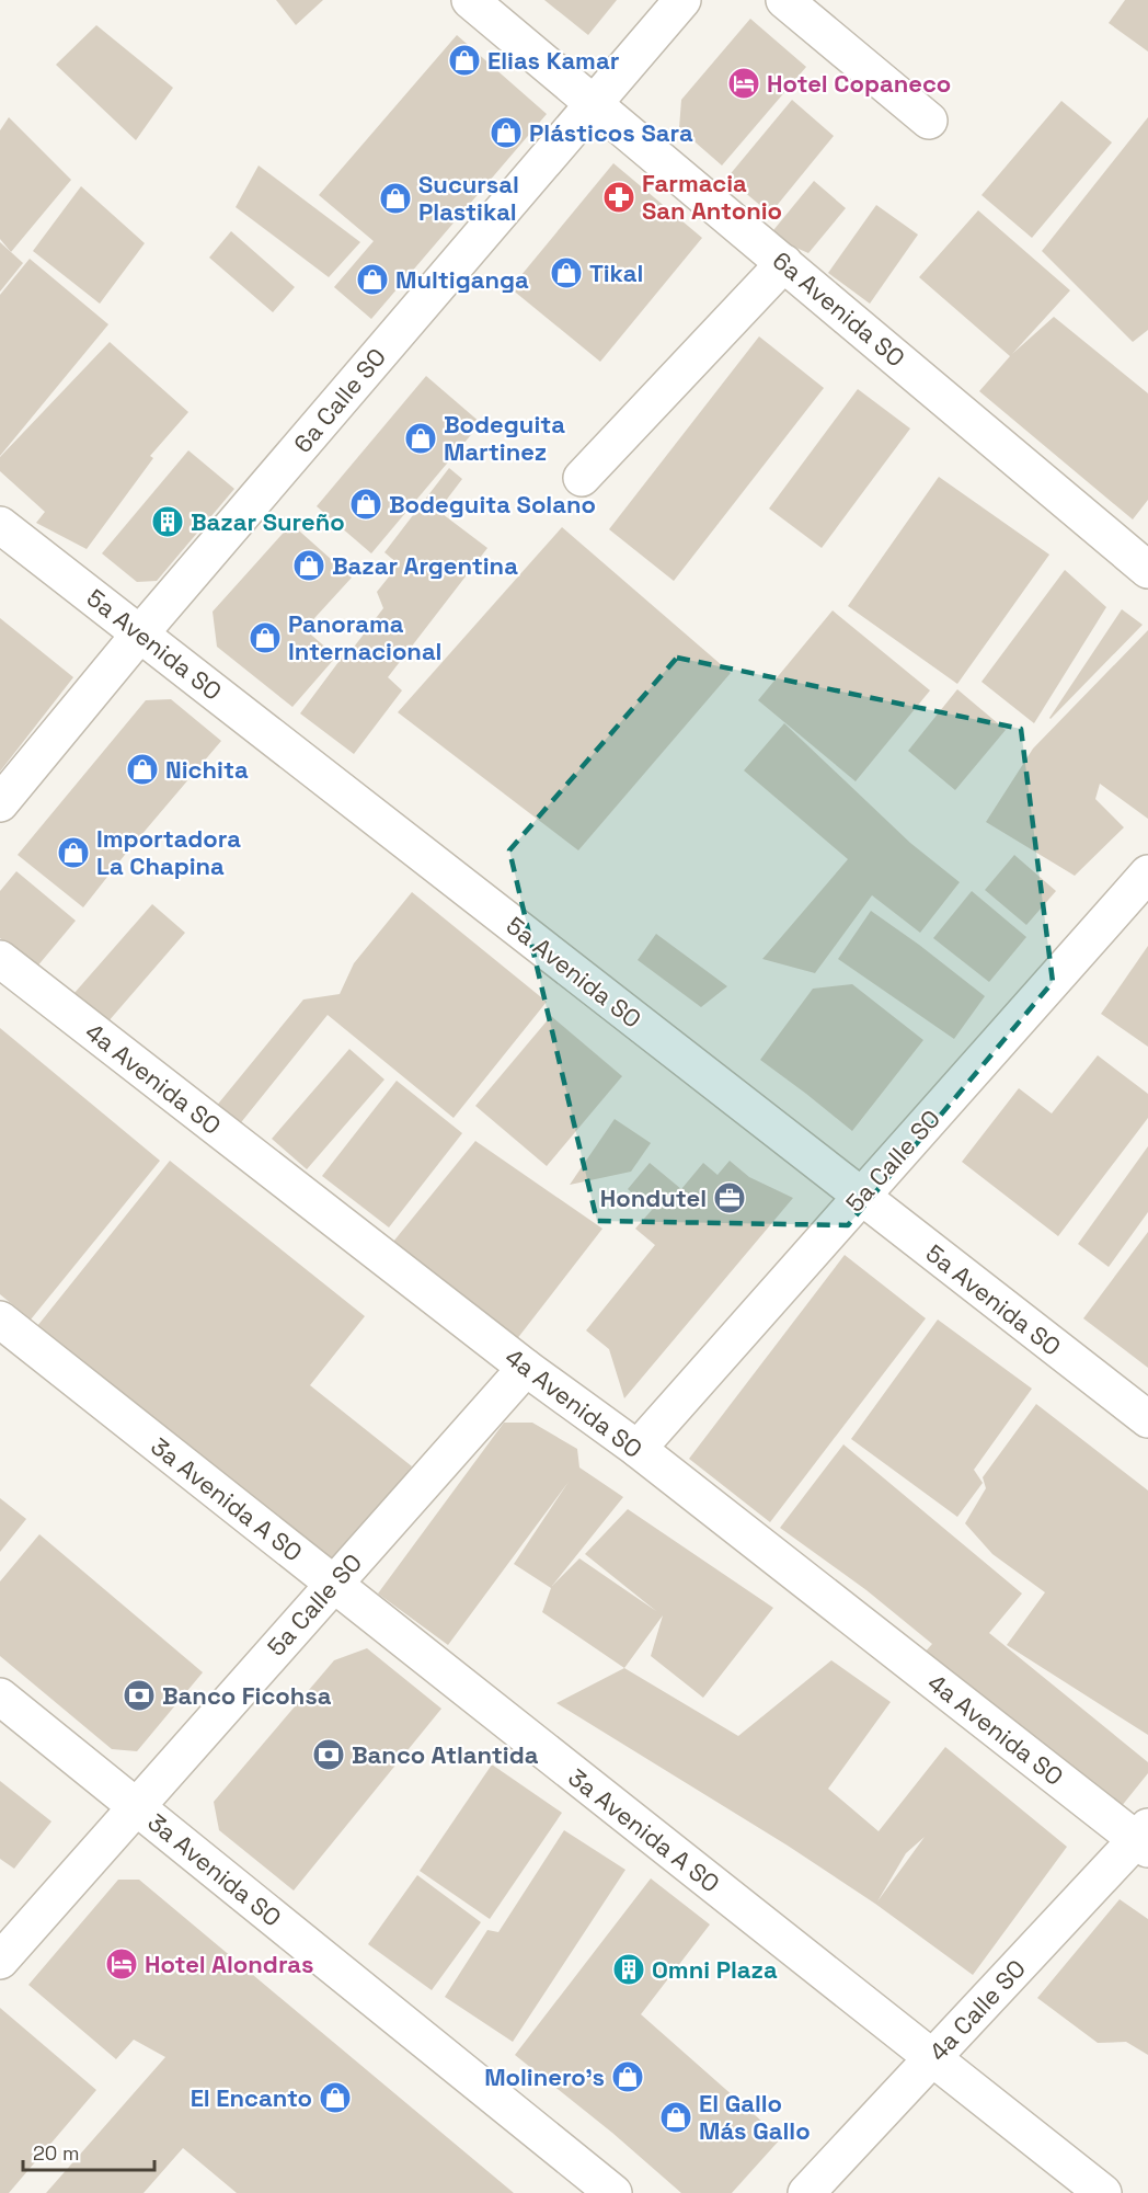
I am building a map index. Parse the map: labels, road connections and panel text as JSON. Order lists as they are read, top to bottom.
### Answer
{
  "streets": {
    "street": [
      "6a Avenida SO",
      "6a Calle SO",
      "5a Avenida SO",
      "4a Avenida SO",
      "5a Calle SO",
      "3a Avenida A SO",
      "3a Avenida SO",
      "4a Calle SO"
    ]
  },
  "crossings": [
    ["6a Avenida SO", "6a Calle SO"],
    ["6a Calle SO", "5a Avenida SO"],
    ["5a Avenida SO", "5a Calle SO"],
    ["4a Avenida SO", "5a Calle SO"],
    ["4a Avenida SO", "4a Calle SO"],
    ["5a Calle SO", "3a Avenida A SO"],
    ["5a Calle SO", "3a Avenida SO"],
    ["3a Avenida A SO", "4a Calle SO"]
  ],
  "places": {
    "shop": [
      "Elias Kamar",
      "Plásticos Sara",
      "Sucursal Plastikal",
      "Tikal",
      "Multiganga",
      "Bodeguita Martinez",
      "Bodeguita Solano",
      "Bazar Argentina",
      "Panorama Internacional",
      "Nichita",
      "Importadora La Chapina",
      "Molinero's",
      "El Encanto",
      "El Gallo Más Gallo"
    ],
    "hotel": ["Hotel Copaneco", "Hotel Alondras"],
    "pharmacy": ["Farmacia San Antonio"],
    "building": ["Bazar Sureño", "Omni Plaza"],
    "office": ["Hondutel"],
    "bank": ["Banco Ficohsa", "Banco Atlantida"]
  },
  "scale_bar": "20 m"
}
